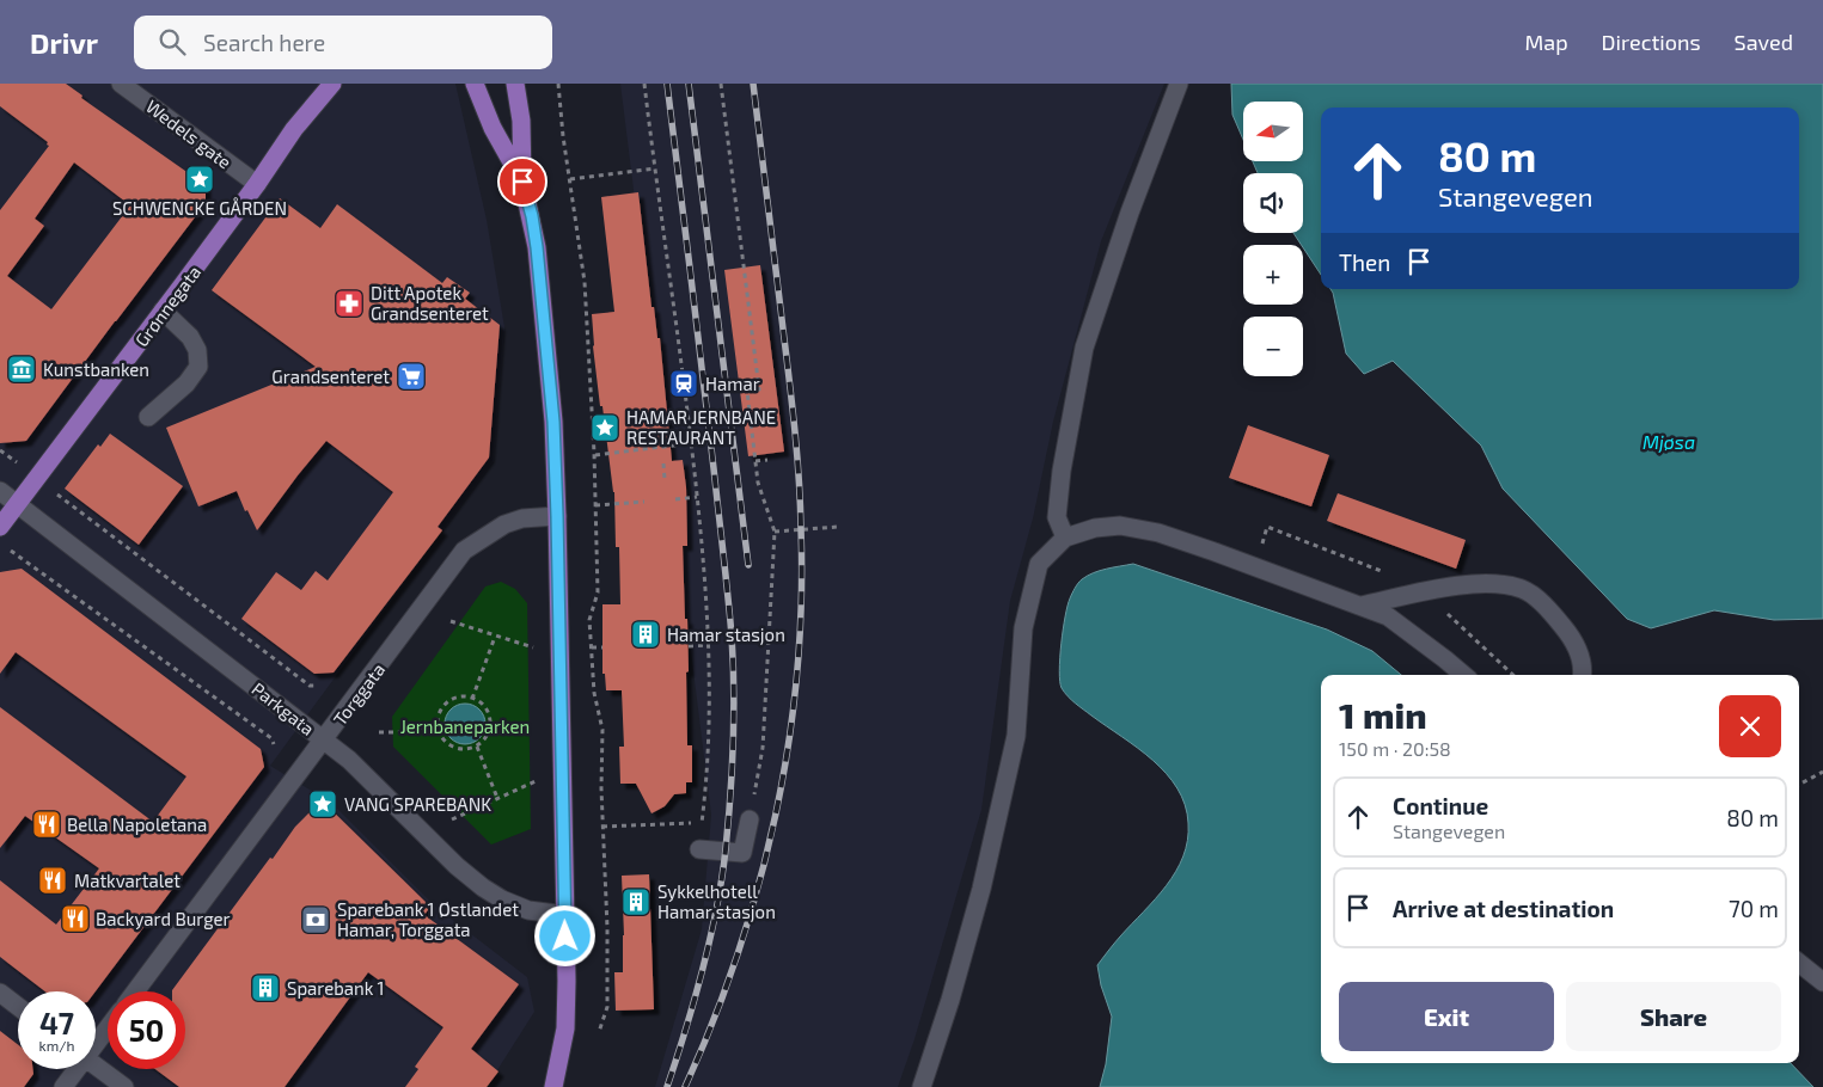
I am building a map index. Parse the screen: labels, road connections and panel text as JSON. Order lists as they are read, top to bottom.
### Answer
{
  "streets": {
    "main road": ["Grønnegata"],
    "street": ["Wedels gate", "Torggata", "Parkgata"]
  },
  "crossings": [
    ["Wedels gate", "Grønnegata"],
    ["Grønnegata", "Parkgata"],
    ["Torggata", "Parkgata"]
  ],
  "water": ["Mjøsa"],
  "parks": ["Jernbaneparken"],
  "places": {
    "place": ["SCHWENCKE GÅRDEN", "HAMAR JERNBANE RESTAURANT", "VANG SPAREBANK"],
    "pharmacy": ["Ditt Apotek Grandsenteret"],
    "museum": ["Kunstbanken"],
    "supermarket": ["Grandsenteret"],
    "station": ["Hamar"],
    "building": ["Hamar stasjon", "Sykkelhotell Hamar stasjon", "Sparebank 1"],
    "restaurant": ["Bella Napoletana", "Matkvartalet", "Backyard Burger"],
    "bank": ["Sparebank 1 Østlandet Hamar, Torggata"]
  },
  "north": "left",
  "page": {
    "header": "Drivr",
    "search": "Search here",
    "nav": ["Map", "Directions", "Saved"],
    "map_buttons": ["+", "−"],
    "turn": ["80 m", "Stangevegen"],
    "then": "Then",
    "heading": ["1 min", "150 m · 20:58"],
    "list": [
      {
        "name": "Continue",
        "note": "Stangevegen",
        "value": "80 m"
      },
      {
        "name": "Arrive at destination",
        "value": "70 m"
      }
    ],
    "buttons": ["Exit", "Share"],
    "speed": "47 km/h",
    "limit": "50"
  }
}
